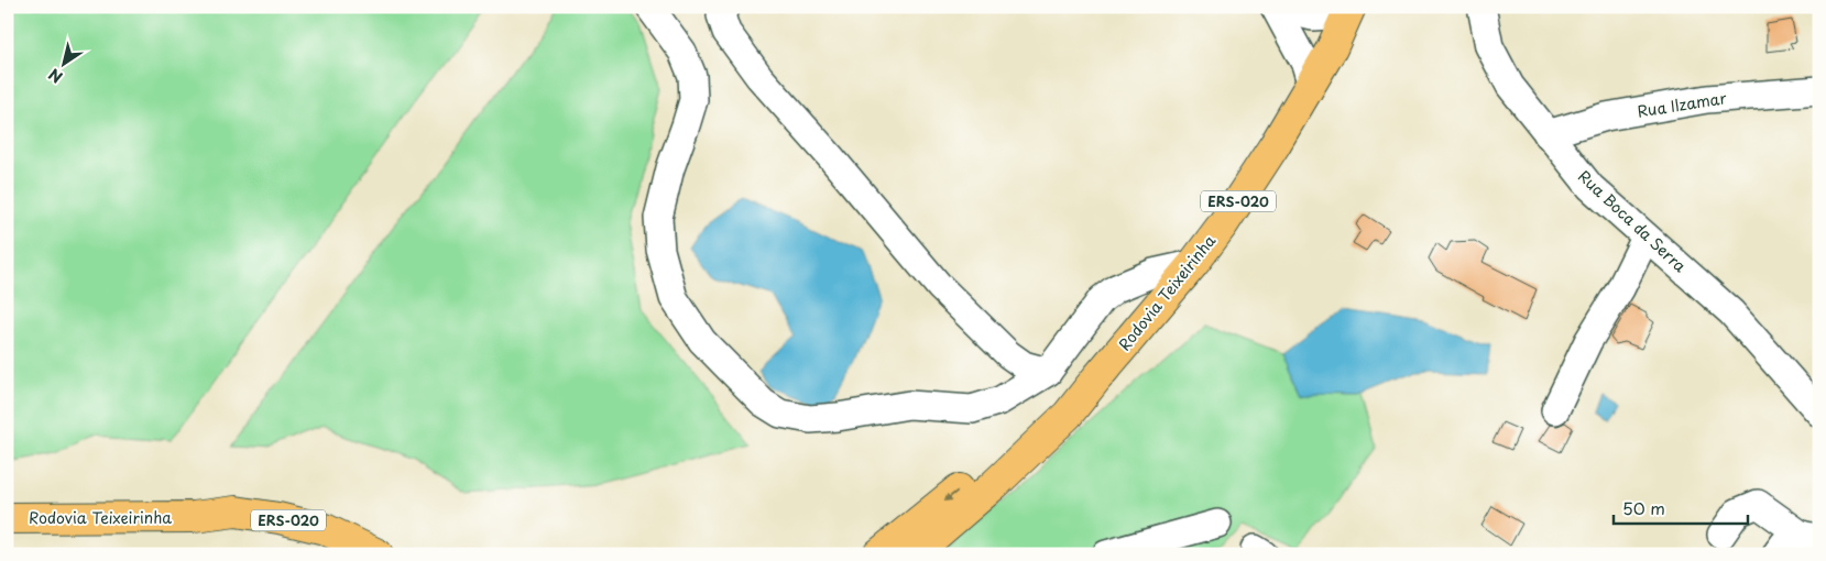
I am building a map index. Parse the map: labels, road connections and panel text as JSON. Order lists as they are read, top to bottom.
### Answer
{
  "streets": {
    "main road": ["ERS-020", "Rodovia Teixeirinha"],
    "street": ["Rua Ilzamar", "Rua Boca da Serra"]
  },
  "crossings": [
    ["Rua Ilzamar", "Rua Boca da Serra"]
  ],
  "scale_bar": "50 m",
  "north": "bottom left"
}
